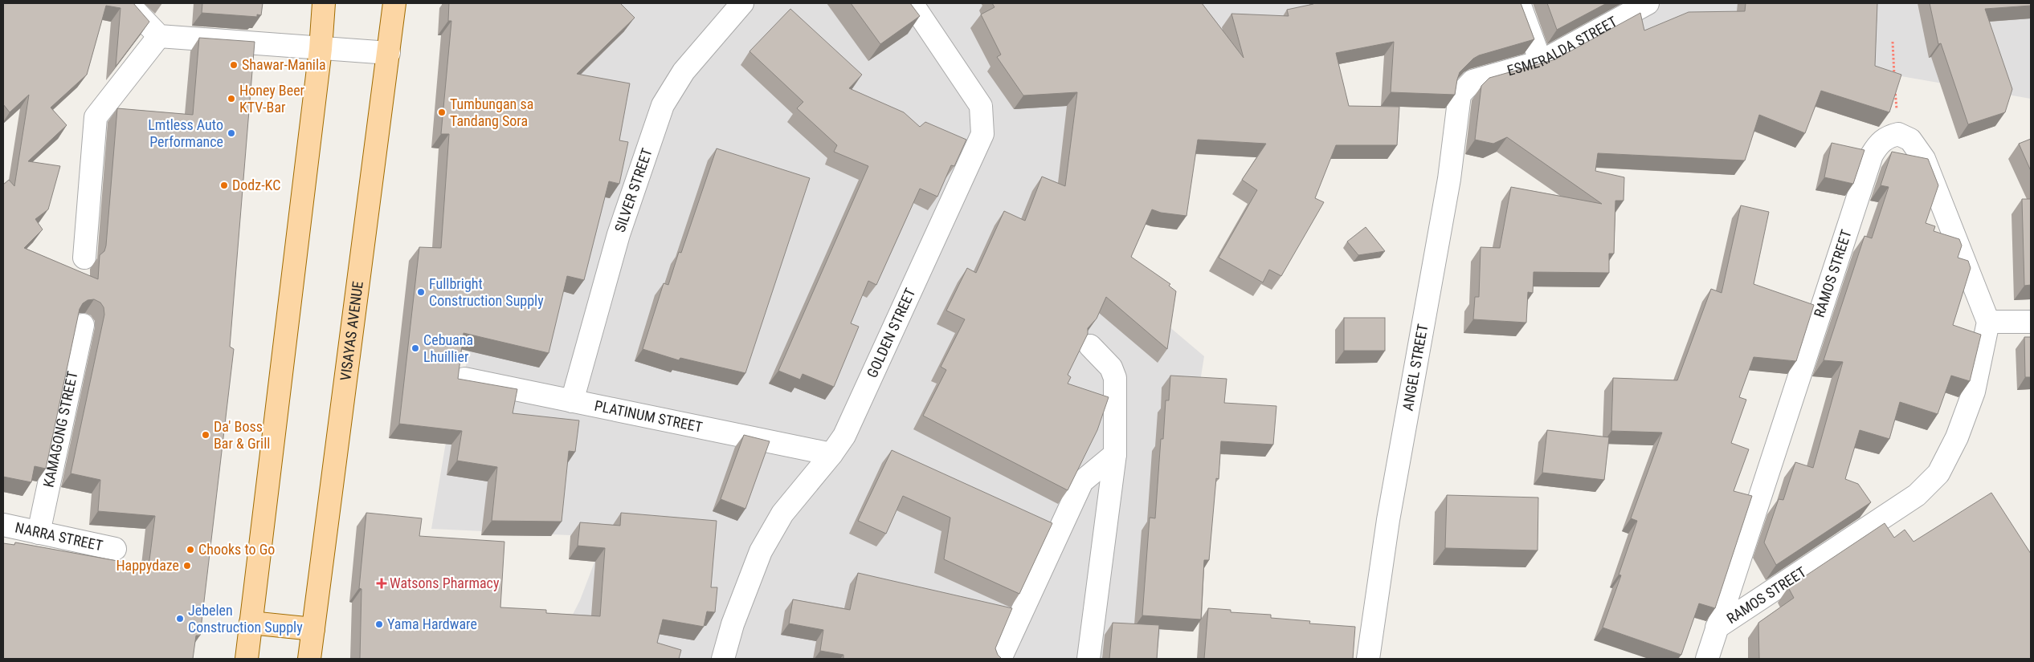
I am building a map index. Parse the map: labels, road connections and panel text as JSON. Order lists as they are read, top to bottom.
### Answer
{
  "streets": {
    "main road": ["VISAYAS AVENUE"],
    "street": [
      "ESMERALDA STREET",
      "SILVER STREET",
      "RAMOS STREET",
      "GOLDEN STREET",
      "ANGEL STREET",
      "PLATINUM STREET",
      "KAMAGONG STREET",
      "NARRA STREET"
    ]
  },
  "crossings": [
    ["ESMERALDA STREET", "ANGEL STREET"],
    ["SILVER STREET", "PLATINUM STREET"],
    ["GOLDEN STREET", "PLATINUM STREET"],
    ["KAMAGONG STREET", "NARRA STREET"]
  ],
  "places": {
    "other": [
      "Shawar-Manila",
      "Honey Beer KTV-Bar",
      "Tumbungan sa Tandang Sora",
      "Lmtless Auto Performance",
      "Dodz-KC",
      "Fullbright Construction Supply",
      "Cebuana Lhuillier",
      "Da' Boss Bar & Grill",
      "Chooks to Go",
      "Happydaze",
      "Jebelen Construction Supply",
      "Yama Hardware"
    ],
    "health": ["Watsons Pharmacy"]
  }
}
